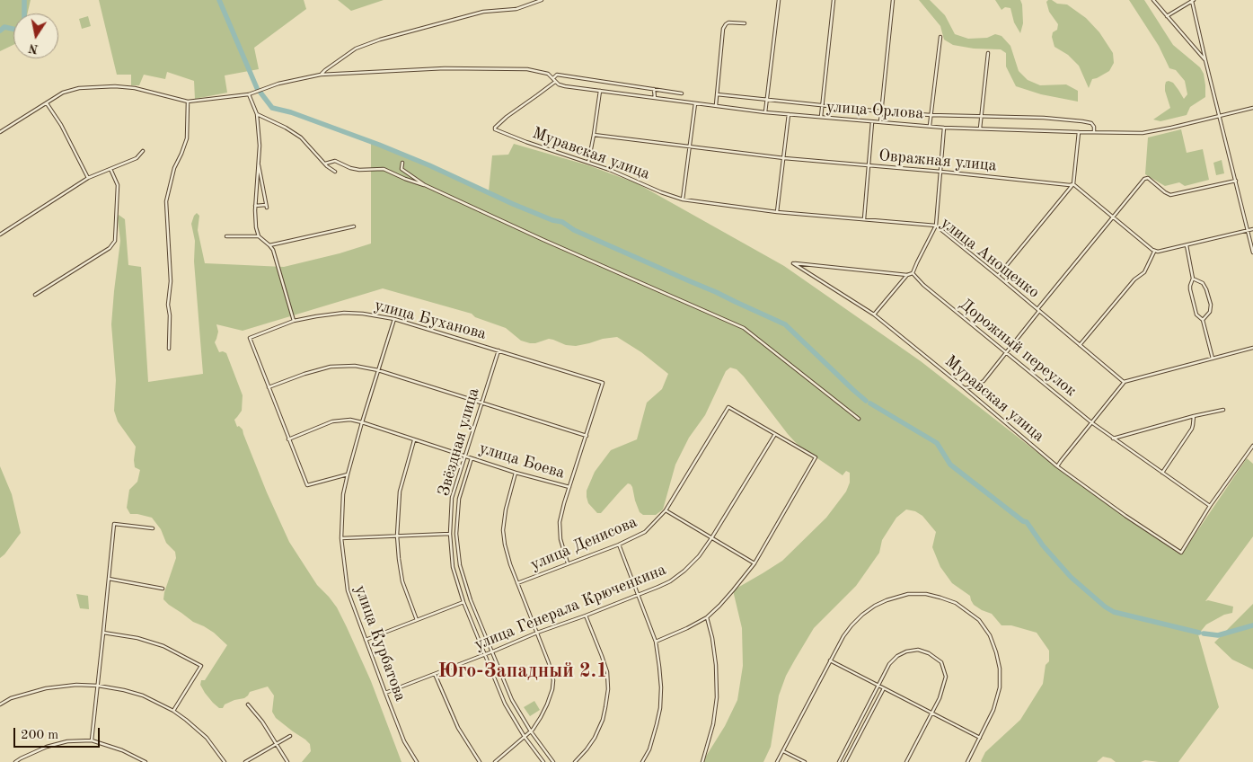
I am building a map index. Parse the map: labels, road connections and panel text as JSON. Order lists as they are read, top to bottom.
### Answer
{
  "streets": {
    "street": [
      "улица Орлова",
      "Муравская улица",
      "Овражная улица",
      "улица Анощенко",
      "улица Буханова",
      "Дорожный переулок",
      "Звёздная улица",
      "улица Боева",
      "улица Денисова",
      "улица Генерала Крюченкина",
      "улица Курбатова"
    ]
  },
  "crossings": [
    ["улица Орлова", "Муравская улица"],
    ["Муравская улица", "улица Анощенко"],
    ["Муравская улица", "Дорожный переулок"],
    ["улица Буханова", "Звёздная улица"],
    ["улица Буханова", "улица Курбатова"],
    ["Звёздная улица", "улица Боева"],
    ["Звёздная улица", "улица Генерала Крюченкина"],
    ["улица Боева", "улица Курбатова"],
    ["улица Денисова", "улица Генерала Крюченкина"],
    ["улица Генерала Крюченкина", "улица Курбатова"]
  ],
  "districts": ["Юго-Западный 2.1"],
  "scale_bar": "200 m",
  "north": "bottom"
}
